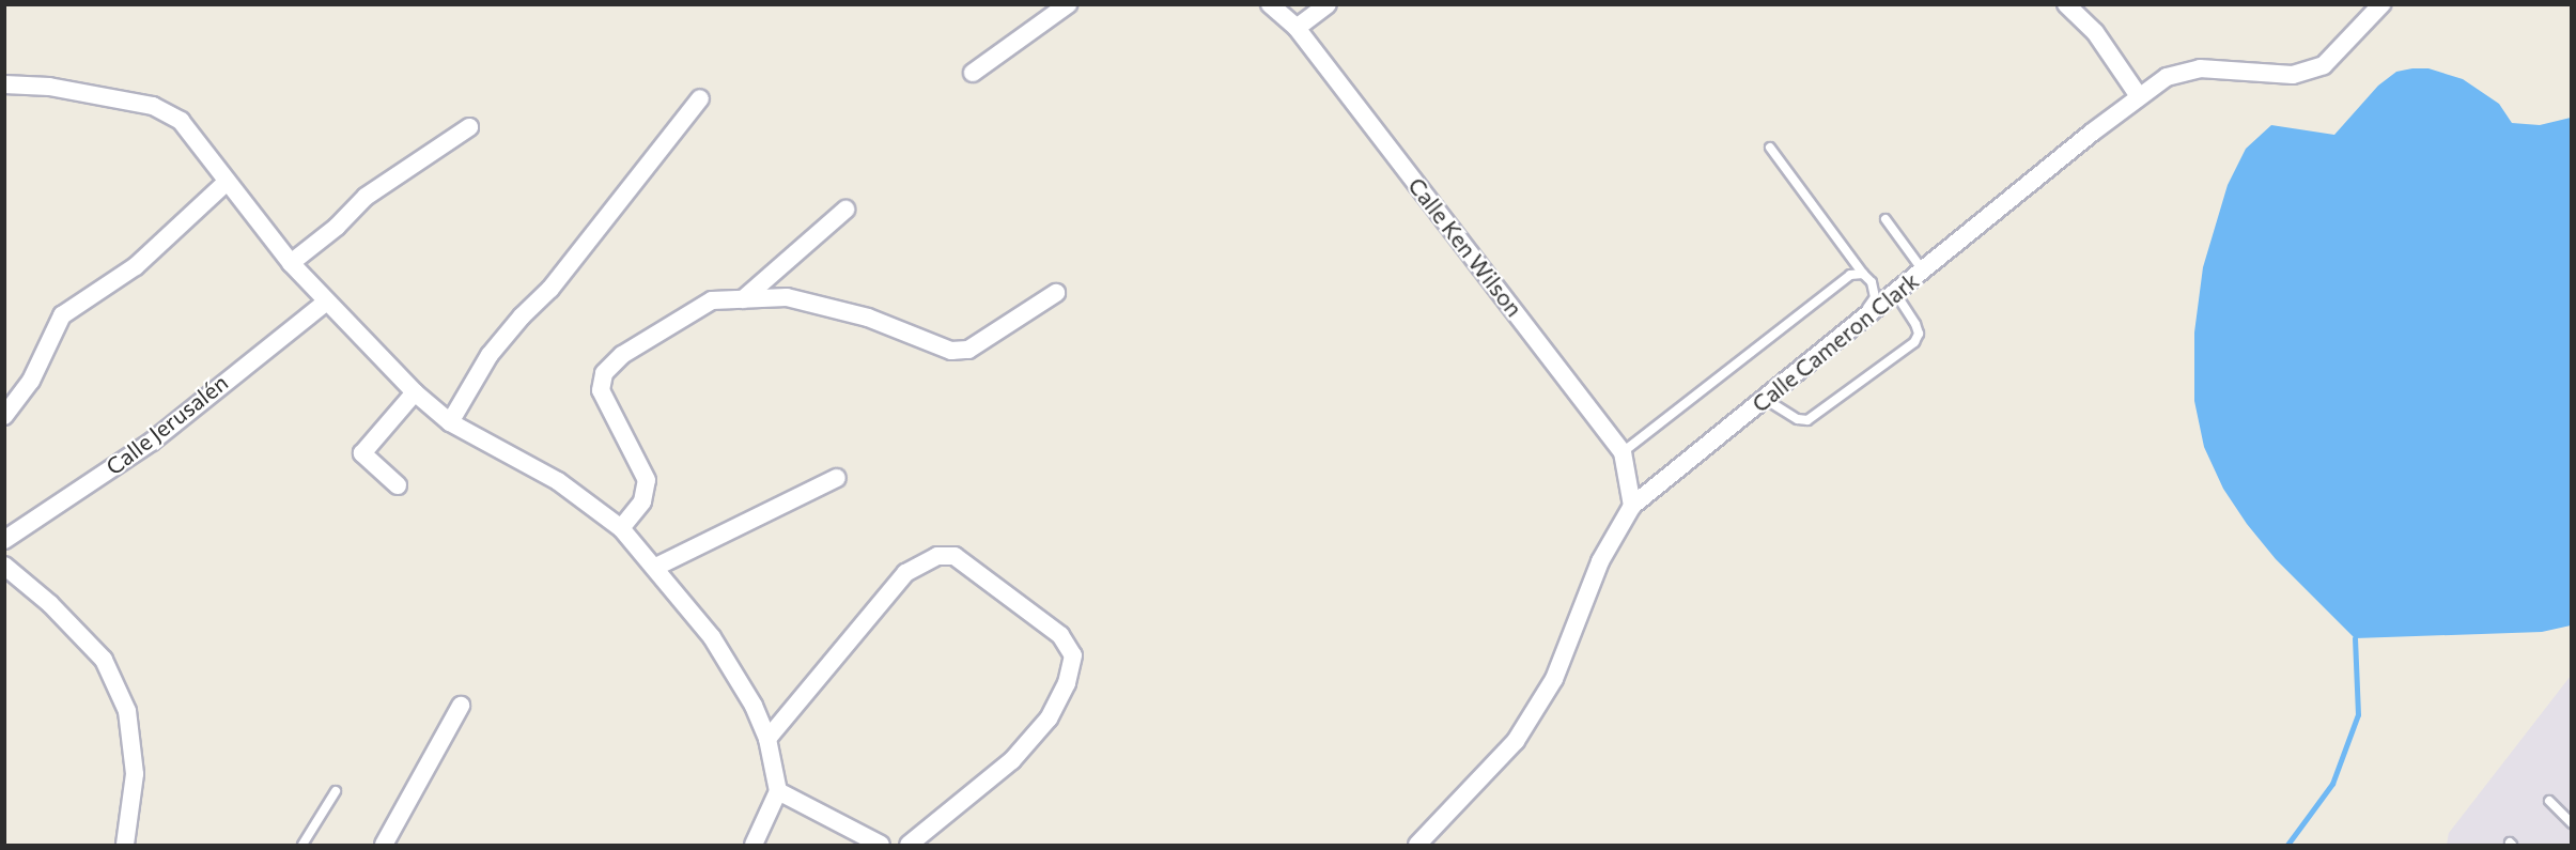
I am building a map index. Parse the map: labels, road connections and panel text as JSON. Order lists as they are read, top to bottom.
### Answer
{
  "streets": {
    "street": ["Calle Ken Wilson", "Calle Cameron Clark", "Calle Jerusalén"]
  },
  "crossings": [
    ["Calle Ken Wilson", "Calle Cameron Clark"]
  ]
}
